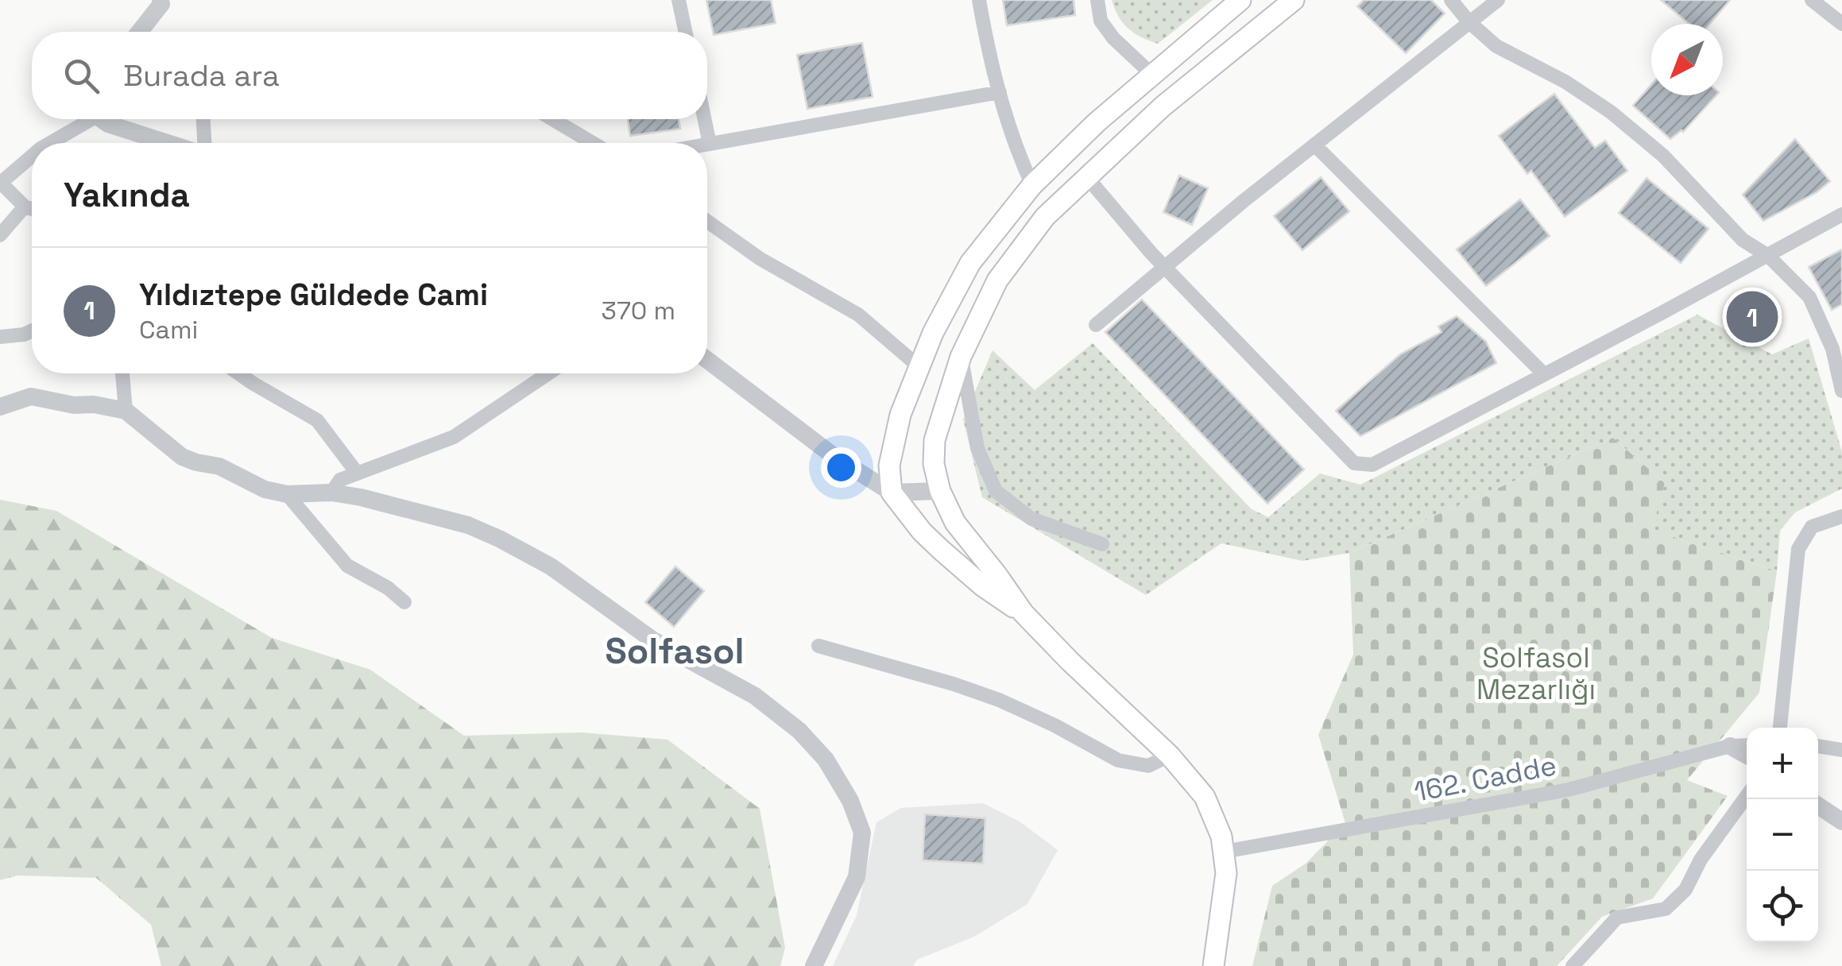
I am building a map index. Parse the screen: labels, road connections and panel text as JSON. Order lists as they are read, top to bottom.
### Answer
{
  "streets": {
    "street": ["162. Cadde"]
  },
  "districts": ["Solfasol"],
  "parks": ["Solfasol Mezarlığı"],
  "north": "bottom left",
  "page": {
    "search": "Burada ara",
    "heading": "Yakında",
    "list": [
      {
        "mark": "1",
        "name": "Yıldıztepe Güldede Cami",
        "note": "Cami",
        "value": "370 m"
      }
    ],
    "pins": "1",
    "map_buttons": ["+", "−"]
  }
}
